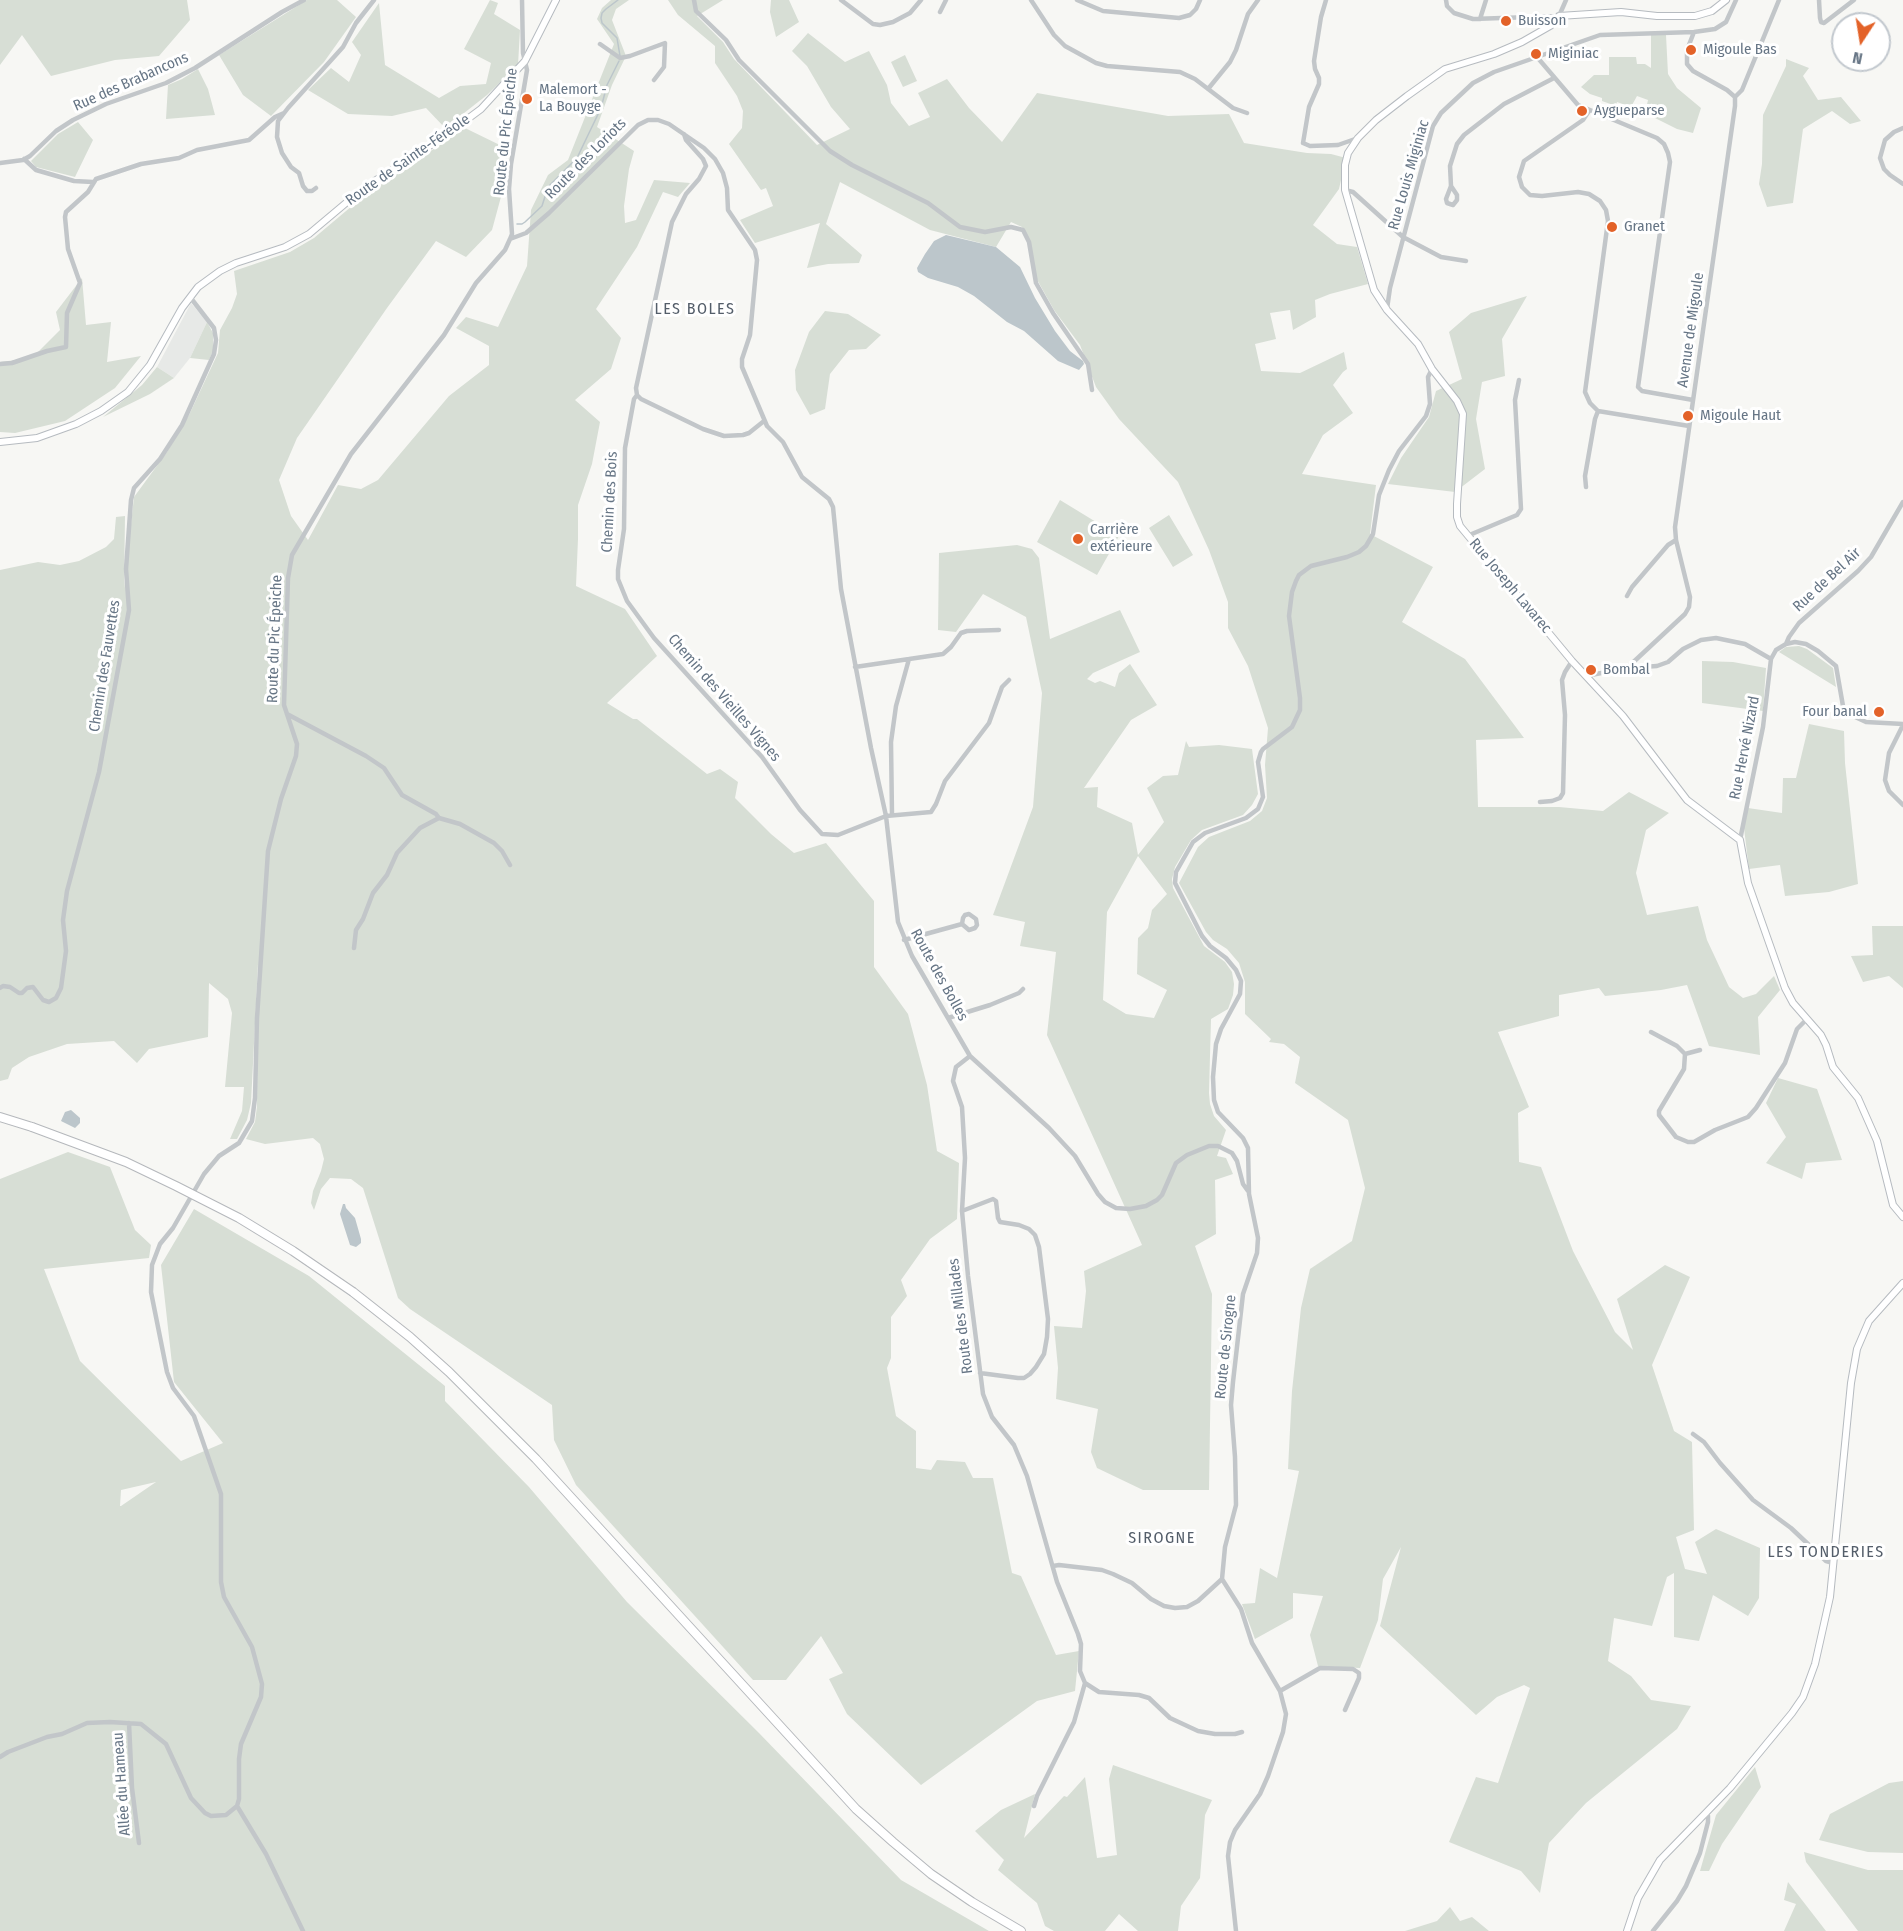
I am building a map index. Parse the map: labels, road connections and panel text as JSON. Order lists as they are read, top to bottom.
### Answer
{
  "streets": {
    "street": [
      "Rue des Brabancons",
      "Route du Pic Épeiche",
      "Route des Loriots",
      "Route de Sainte-Féréole",
      "Rue Louis Miginiac",
      "Avenue de Migoule",
      "Chemin des Bois",
      "Rue de Bel Air",
      "Rue Joseph Lavarec",
      "Chemin des Fauvettes",
      "Chemin des Vieilles Vignes",
      "Rue Hervé Nizard",
      "Route des Bolles",
      "Route des Millades",
      "Route de Sirogne",
      "Allée du Hameau"
    ]
  },
  "crossings": [
    ["Route du Pic Épeiche", "Route des Loriots"],
    ["Route du Pic Épeiche", "Route de Sainte-Féréole"],
    ["Route des Loriots", "Chemin des Bois"],
    ["Route des Loriots", "Route des Bolles"],
    ["Route de Sainte-Féréole", "Chemin des Fauvettes"],
    ["Rue Louis Miginiac", "Rue Joseph Lavarec"],
    ["Chemin des Bois", "Chemin des Vieilles Vignes"],
    ["Rue de Bel Air", "Rue Hervé Nizard"],
    ["Rue Joseph Lavarec", "Rue Hervé Nizard"],
    ["Rue Joseph Lavarec", "Route de Sirogne"],
    ["Chemin des Vieilles Vignes", "Route des Bolles"],
    ["Route des Bolles", "Route des Millades"],
    ["Route des Bolles", "Route de Sirogne"]
  ],
  "districts": ["LES BOLES", "SIROGNE", "LES TONDERIES"],
  "places": [
    "Buisson",
    "Migoule Bas",
    "Miginiac",
    "Malemort - La Bouyge",
    "Aygueparse",
    "Granet",
    "Migoule Haut",
    "Carrière extérieure",
    "Bombal",
    "Four banal"
  ],
  "north": "bottom"
}
